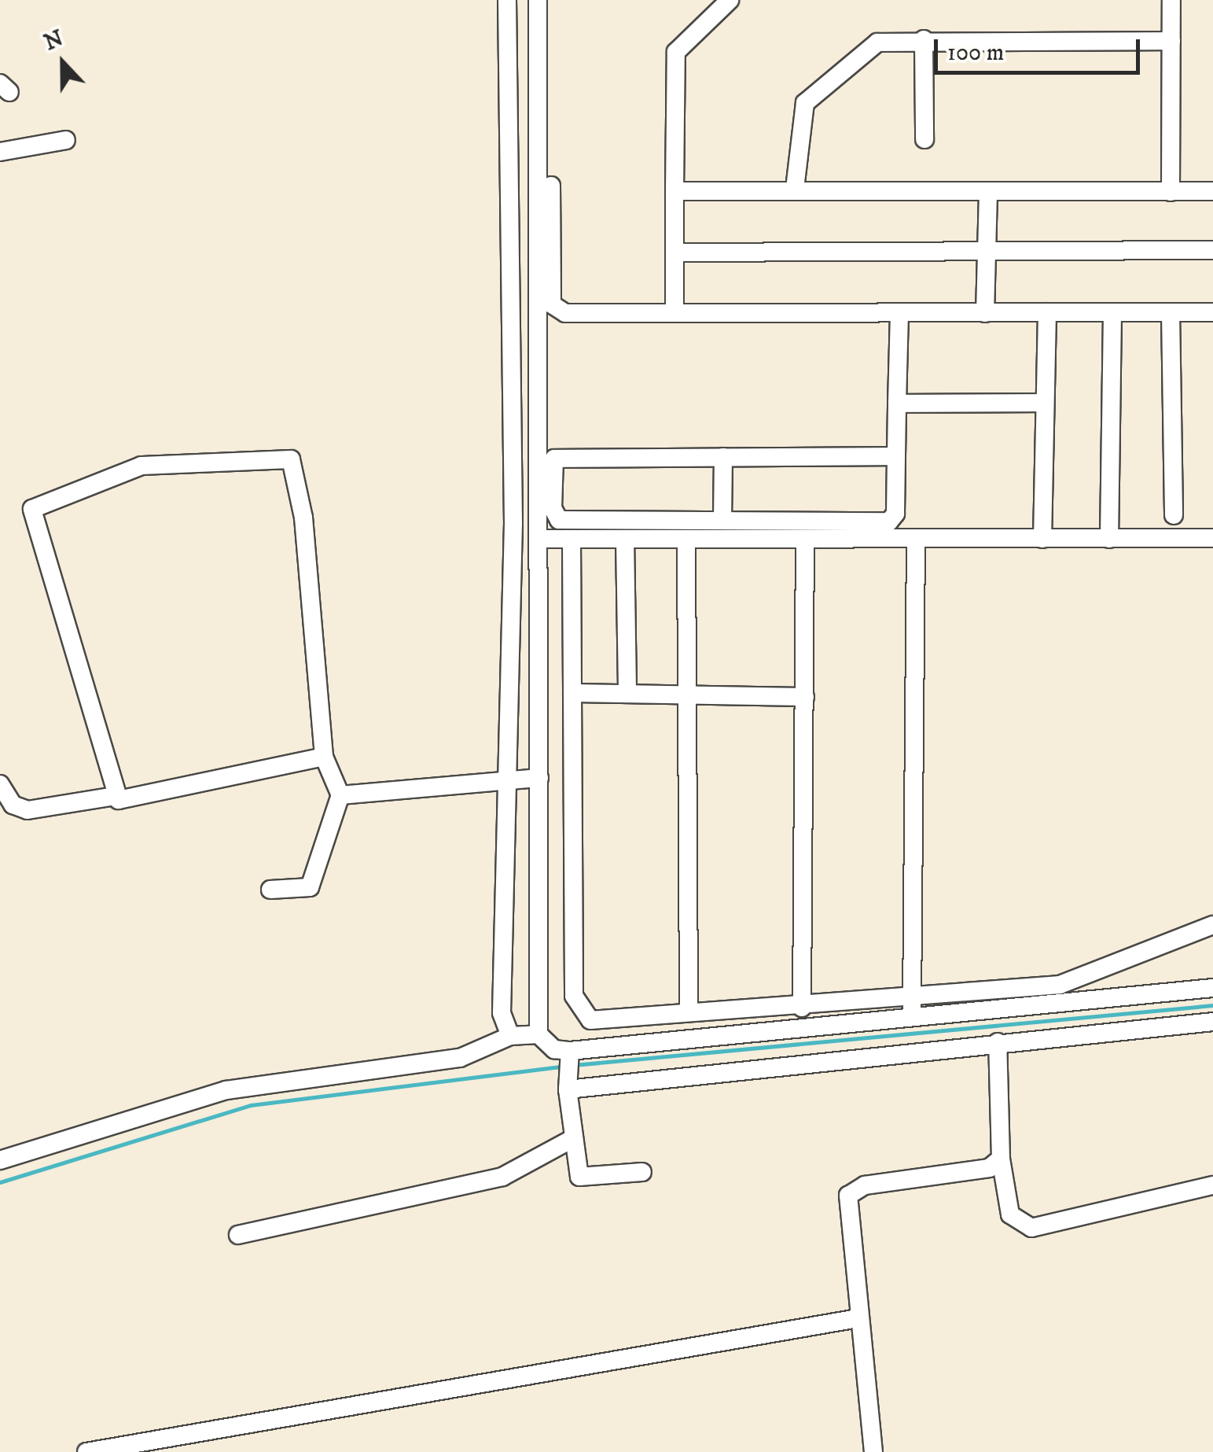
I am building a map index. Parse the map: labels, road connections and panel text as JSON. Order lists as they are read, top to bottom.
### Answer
{
  "scale_bar": "100 m",
  "north": "top"
}
